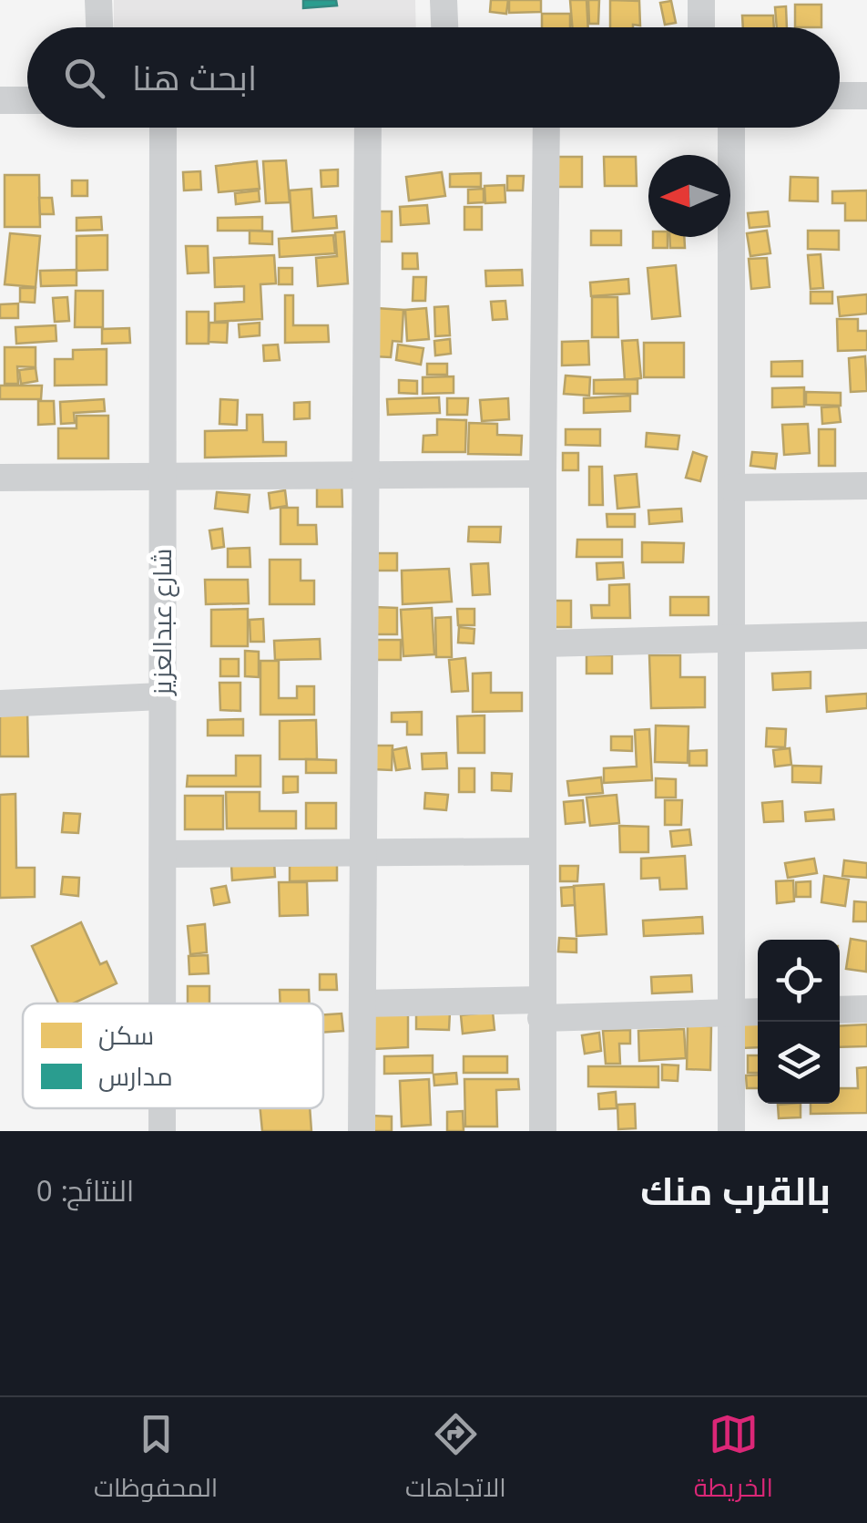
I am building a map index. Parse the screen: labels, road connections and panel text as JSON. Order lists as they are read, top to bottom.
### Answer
{
  "streets": {
    "street": ["شارع عبدالعزيز"]
  },
  "legend": ["سكن", "مدارس"],
  "north": "left",
  "page": {
    "search": "ابحث هنا",
    "heading": ["بالقرب منك", "النتائج: 0"],
    "nav": ["الخريطة", "الاتجاهات", "المحفوظات"]
  }
}
